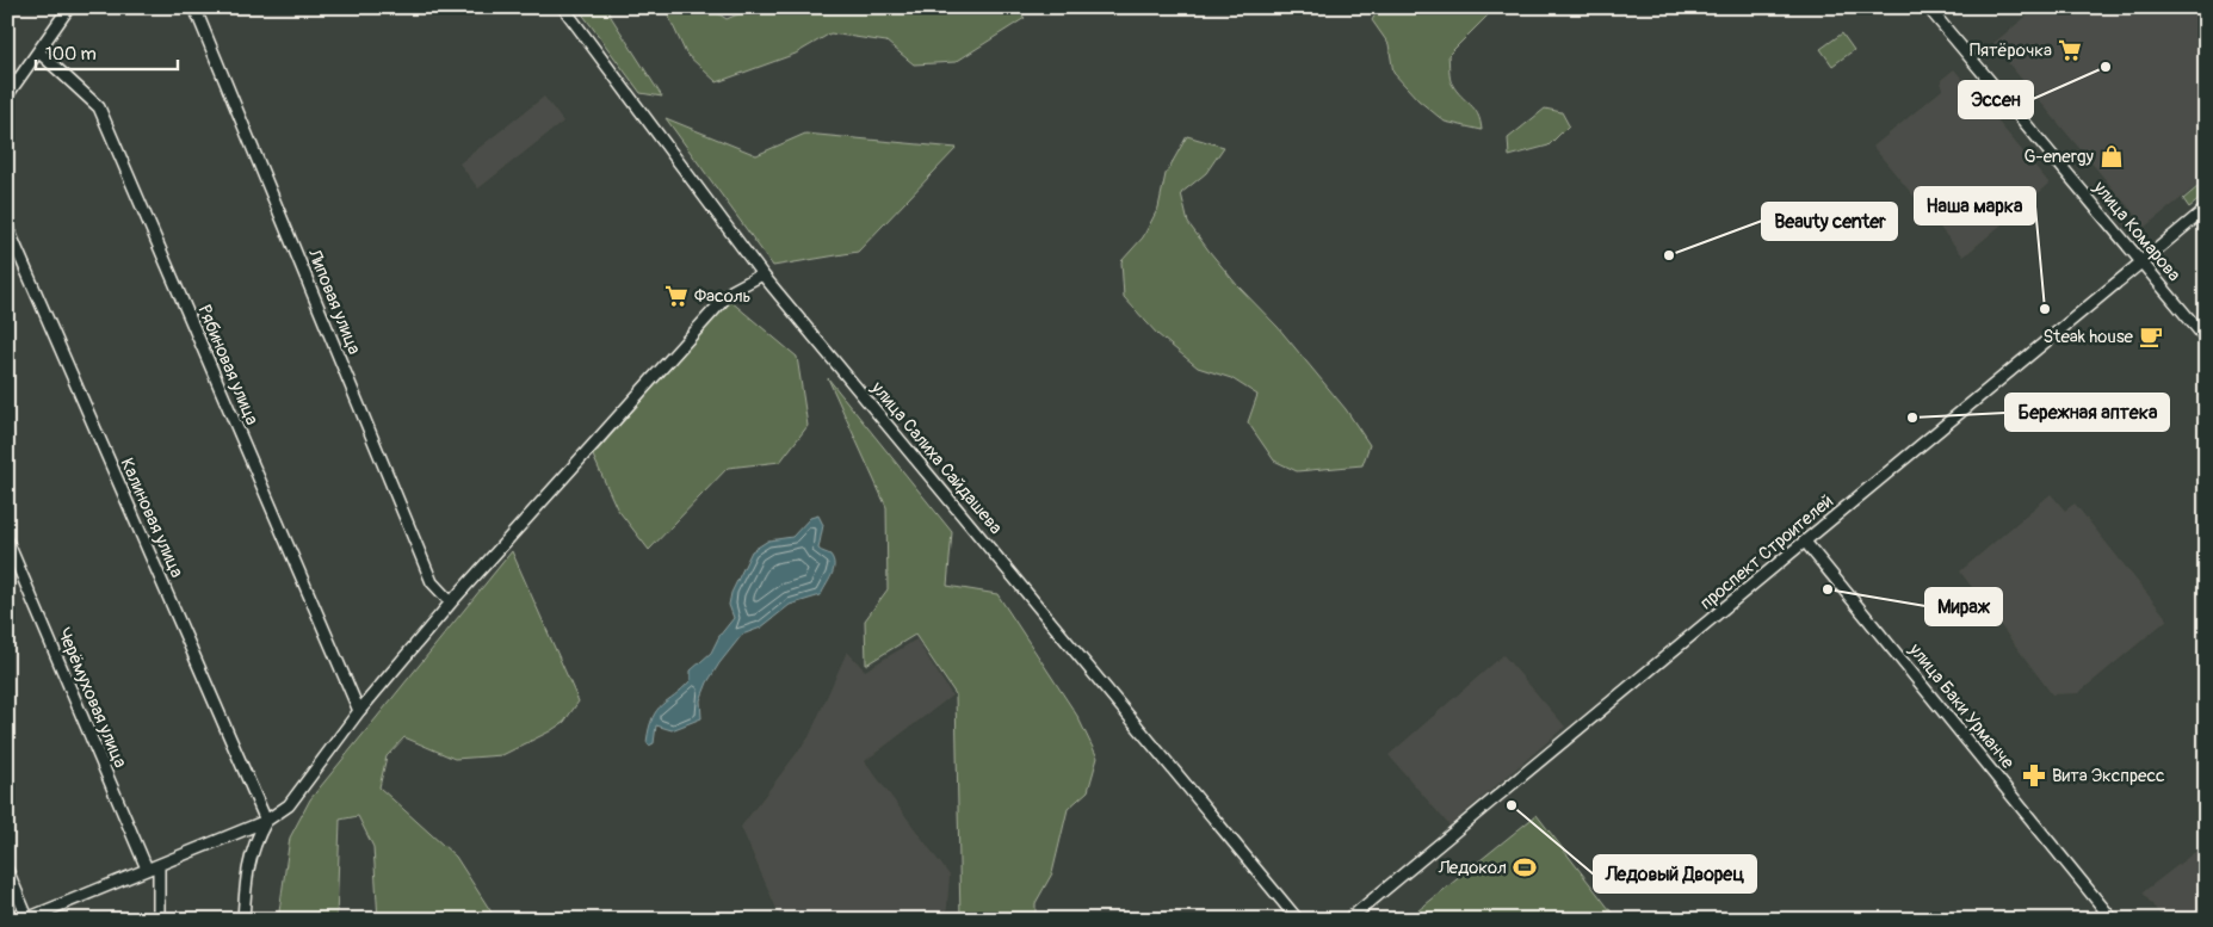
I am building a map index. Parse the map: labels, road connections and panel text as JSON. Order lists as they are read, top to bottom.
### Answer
{
  "streets": {
    "street": [
      "улица Комарова",
      "Липовая улица",
      "Рябиновая улица",
      "улица Салиха Сайдашева",
      "Калиновая улица",
      "проспект Строителей",
      "Черёмуховая улица",
      "улица Баки Урманче"
    ]
  },
  "crossings": [
    ["улица Комарова", "проспект Строителей"],
    ["проспект Строителей", "улица Баки Урманче"]
  ],
  "places": {
    "supermarket": ["Пятёрочка", "Фасоль"],
    "other": [
      "Эссен",
      "Beauty center",
      "Наша марка",
      "Бережная аптека",
      "Мираж",
      "Ледовый Дворец"
    ],
    "shop": ["G-energy"],
    "cafe": ["Steak house"],
    "pharmacy": ["Вита Экспресс"],
    "sports": ["Ледокол"]
  },
  "scale_bar": "100 m"
}
